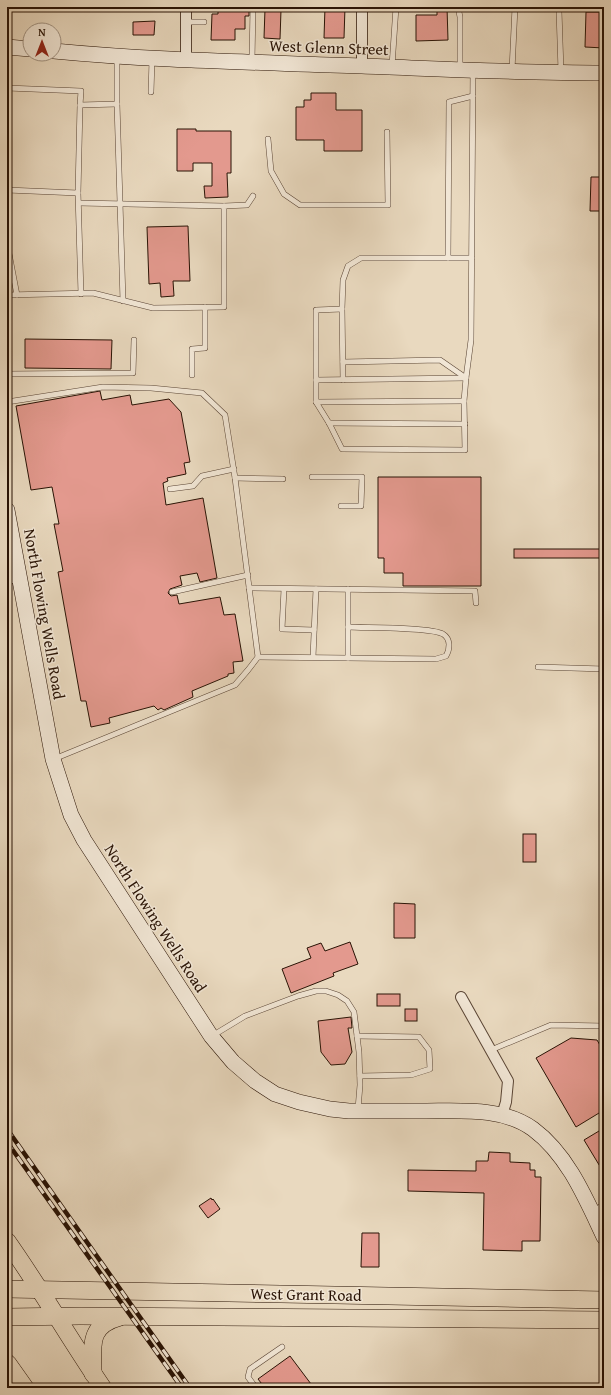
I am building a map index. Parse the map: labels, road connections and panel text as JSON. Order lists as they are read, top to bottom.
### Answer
{
  "streets": {
    "main road": ["West Grant Road"],
    "street": ["West Glenn Street", "North Flowing Wells Road"]
  },
  "north": "top"
}
